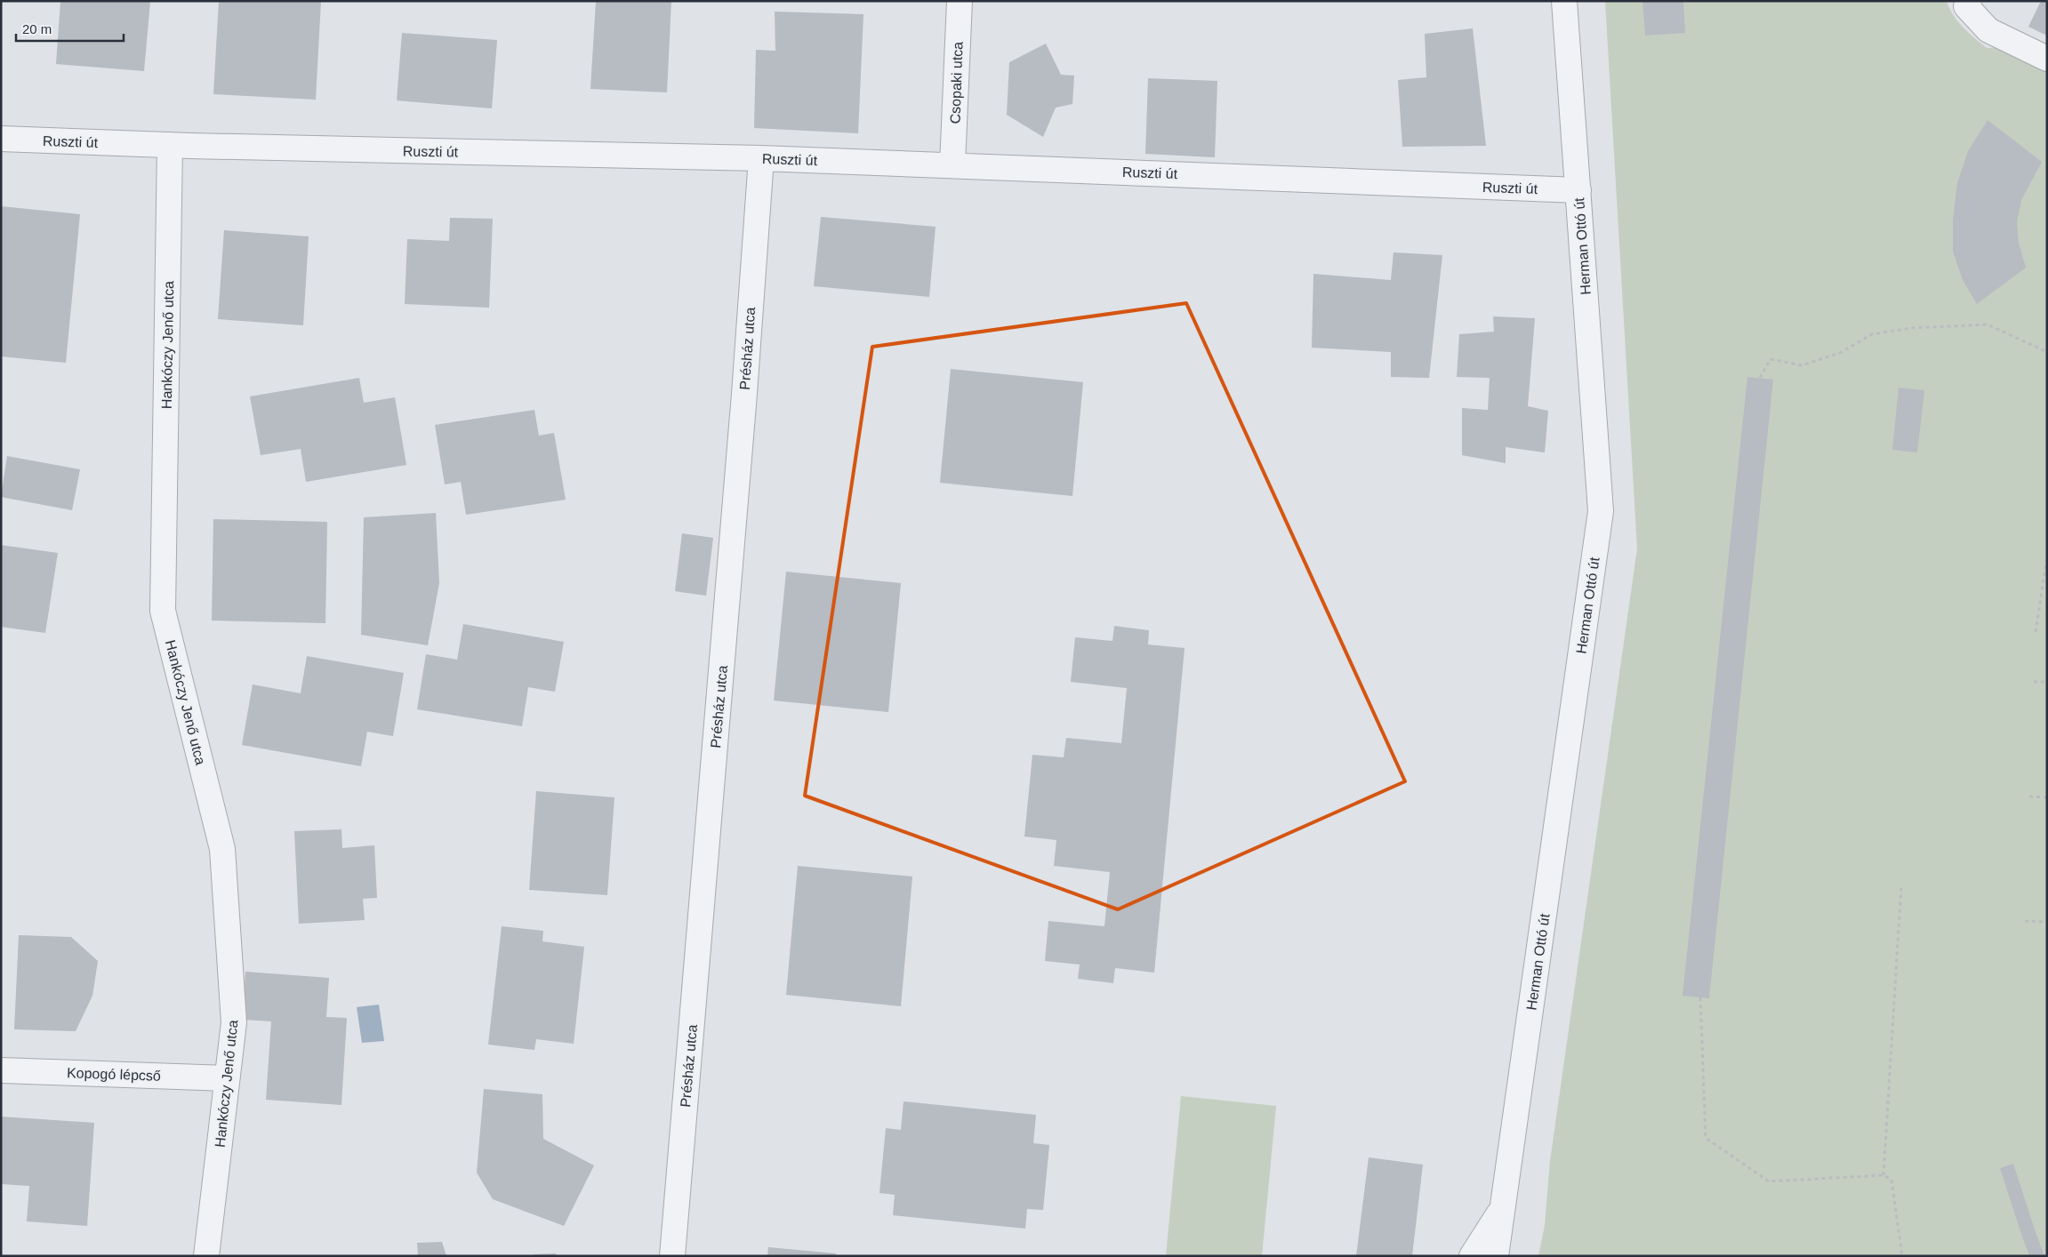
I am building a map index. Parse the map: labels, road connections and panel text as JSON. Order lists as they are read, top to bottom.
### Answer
{
  "streets": {
    "street": [
      "Csopaki utca",
      "Ruszti út",
      "Herman Ottó út",
      "Hankóczy Jenő utca",
      "Présház utca",
      "Kopogó lépcső"
    ]
  },
  "crossings": [
    ["Csopaki utca", "Ruszti út"],
    ["Ruszti út", "Herman Ottó út"],
    ["Ruszti út", "Hankóczy Jenő utca"],
    ["Ruszti út", "Présház utca"],
    ["Hankóczy Jenő utca", "Kopogó lépcső"]
  ],
  "scale_bar": "20 m"
}
